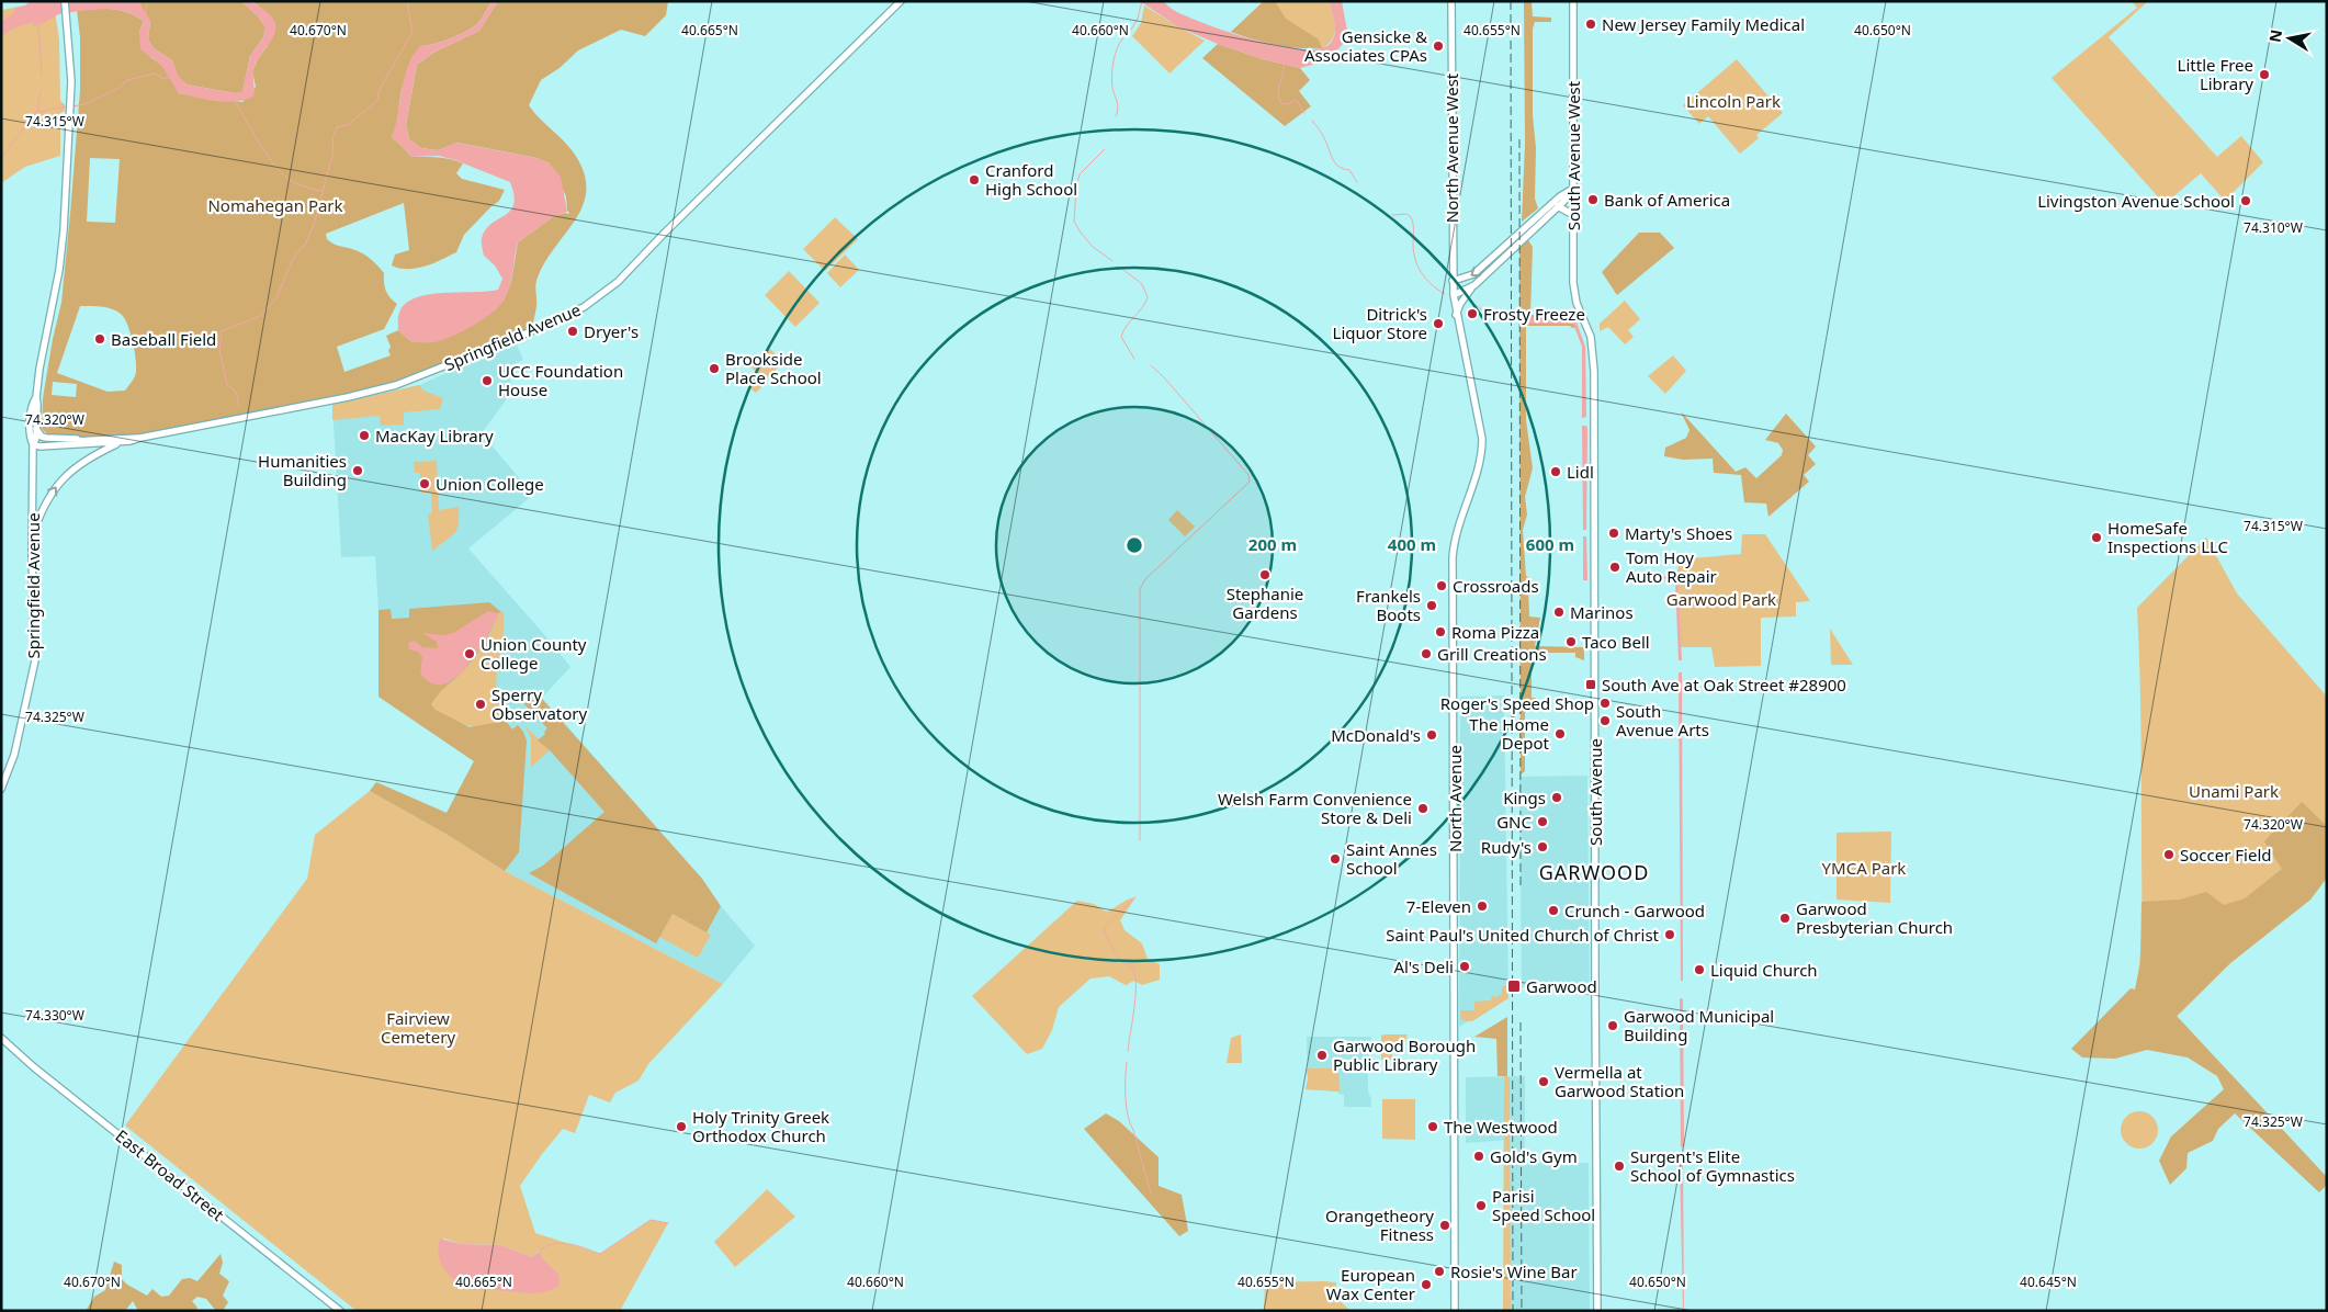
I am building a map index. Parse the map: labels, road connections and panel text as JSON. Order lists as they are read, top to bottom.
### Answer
{
  "streets": {
    "main road": [
      "North Avenue West",
      "South Avenue West",
      "Springfield Avenue",
      "South Avenue",
      "North Avenue",
      "East Broad Street"
    ]
  },
  "crossings": [
    ["North Avenue West", "North Avenue"],
    ["South Avenue West", "South Avenue"]
  ],
  "districts": ["GARWOOD"],
  "parks": [
    "Lincoln Park",
    "Nomahegan Park",
    "Garwood Park",
    "Unami Park",
    "YMCA Park",
    "Fairview Cemetery"
  ],
  "places": {
    "other": [
      "New Jersey Family Medical",
      "Gensicke & Associates CPAs",
      "Little Free Library",
      "Cranford High School",
      "Bank of America",
      "Livingston Avenue School",
      "Frosty Freeze",
      "Ditrick's Liquor Store",
      "Dryer's",
      "Baseball Field",
      "Brookside Place School",
      "UCC Foundation House",
      "MacKay Library",
      "Humanities Building",
      "Lidl",
      "Union College",
      "Marty's Shoes",
      "HomeSafe Inspections LLC",
      "Tom Hoy Auto Repair",
      "Stephanie Gardens",
      "Crossroads",
      "Frankels Boots",
      "Marinos",
      "Roma Pizza",
      "Taco Bell",
      "Union County College",
      "Grill Creations",
      "Roger's Speed Shop",
      "Sperry Observatory",
      "South Avenue Arts",
      "The Home Depot",
      "McDonald's",
      "Kings",
      "Welsh Farm Convenience Store & Deli",
      "GNC",
      "Rudy's",
      "Soccer Field",
      "Saint Annes School",
      "7-Eleven",
      "Crunch - Garwood",
      "Garwood Presbyterian Church",
      "Saint Paul's United Church of Christ",
      "Al's Deli",
      "Liquid Church",
      "Garwood Municipal Building",
      "Garwood Borough Public Library",
      "Vermella at Garwood Station",
      "Holy Trinity Greek Orthodox Church",
      "The Westwood",
      "Gold's Gym",
      "Surgent's Elite School of Gymnastics",
      "Parisi Speed School",
      "Orangetheory Fitness",
      "Rosie's Wine Bar",
      "European Wax Center"
    ],
    "transit": ["South Ave at Oak Street #28900", "Garwood"]
  },
  "north": "left",
  "coordinates": [
    "40.670°N",
    "40.665°N",
    "40.660°N",
    "40.655°N",
    "40.650°N",
    "74.315°W",
    "74.310°W",
    "74.320°W",
    "74.325°W",
    "74.330°W",
    "40.645°N"
  ],
  "rings": ["200 m", "400 m", "600 m"]
}
